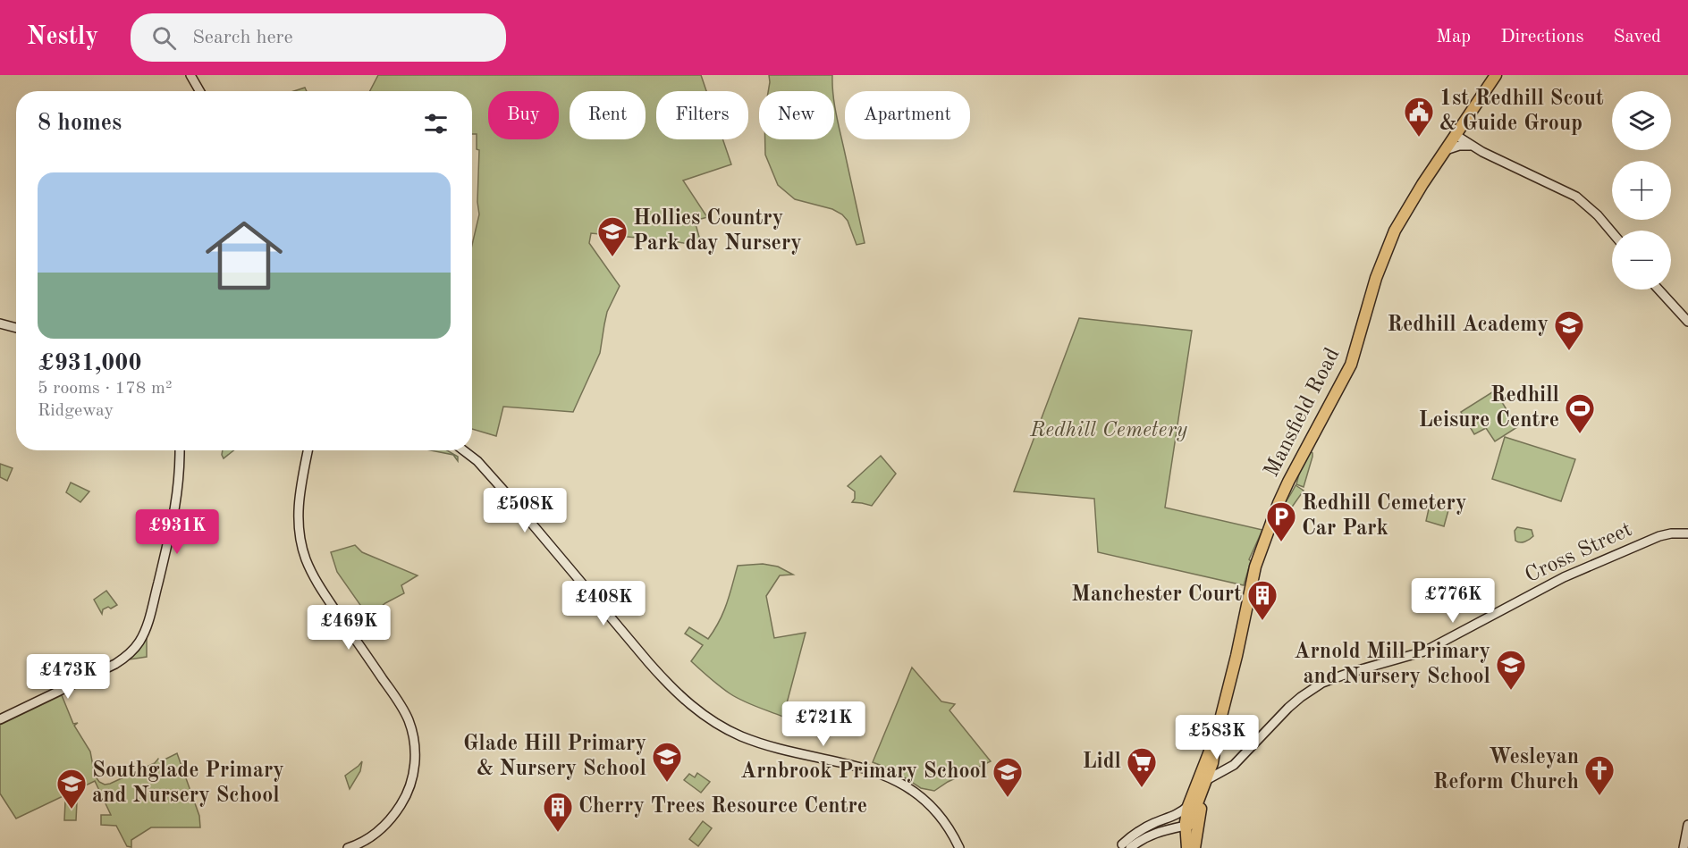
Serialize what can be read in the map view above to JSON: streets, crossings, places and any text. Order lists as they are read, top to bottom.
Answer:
{
  "streets": {
    "highway": ["Mansfield Road"],
    "street": ["Cross Street"]
  },
  "crossings": [
    ["Mansfield Road", "Cross Street"]
  ],
  "parks": ["Redhill Cemetery"],
  "places": {
    "public building": ["1st Redhill Scout & Guide Group"],
    "school or university": [
      "Hollies Country Park day Nursery",
      "Redhill Academy",
      "Arnold Mill Primary and Nursery School",
      "Glade Hill Primary & Nursery School",
      "Arnbrook Primary School",
      "Southglade Primary and Nursery School"
    ],
    "sports": ["Redhill Leisure Centre"],
    "parking": ["Redhill Cemetery Car Park"],
    "building": ["Manchester Court", "Cherry Trees Resource Centre"],
    "supermarket": ["Lidl"],
    "church": ["Wesleyan Reform Church"]
  },
  "page": {
    "header": "Nestly",
    "search": "Search here",
    "nav": ["Map", "Directions", "Saved"],
    "map_buttons": ["+", "−"],
    "chip": [
      "Buy",
      "Rent",
      "Filters",
      "New",
      "Apartment"
    ],
    "heading": "8 homes",
    "list": [
      {
        "name": "£931,000",
        "note": "5 rooms · 178 m² · Ridgeway"
      }
    ],
    "price": [
      "£508K",
      "£931K",
      "£776K",
      "£408K",
      "£469K",
      "£473K",
      "£721K",
      "£583K"
    ]
  }
}
